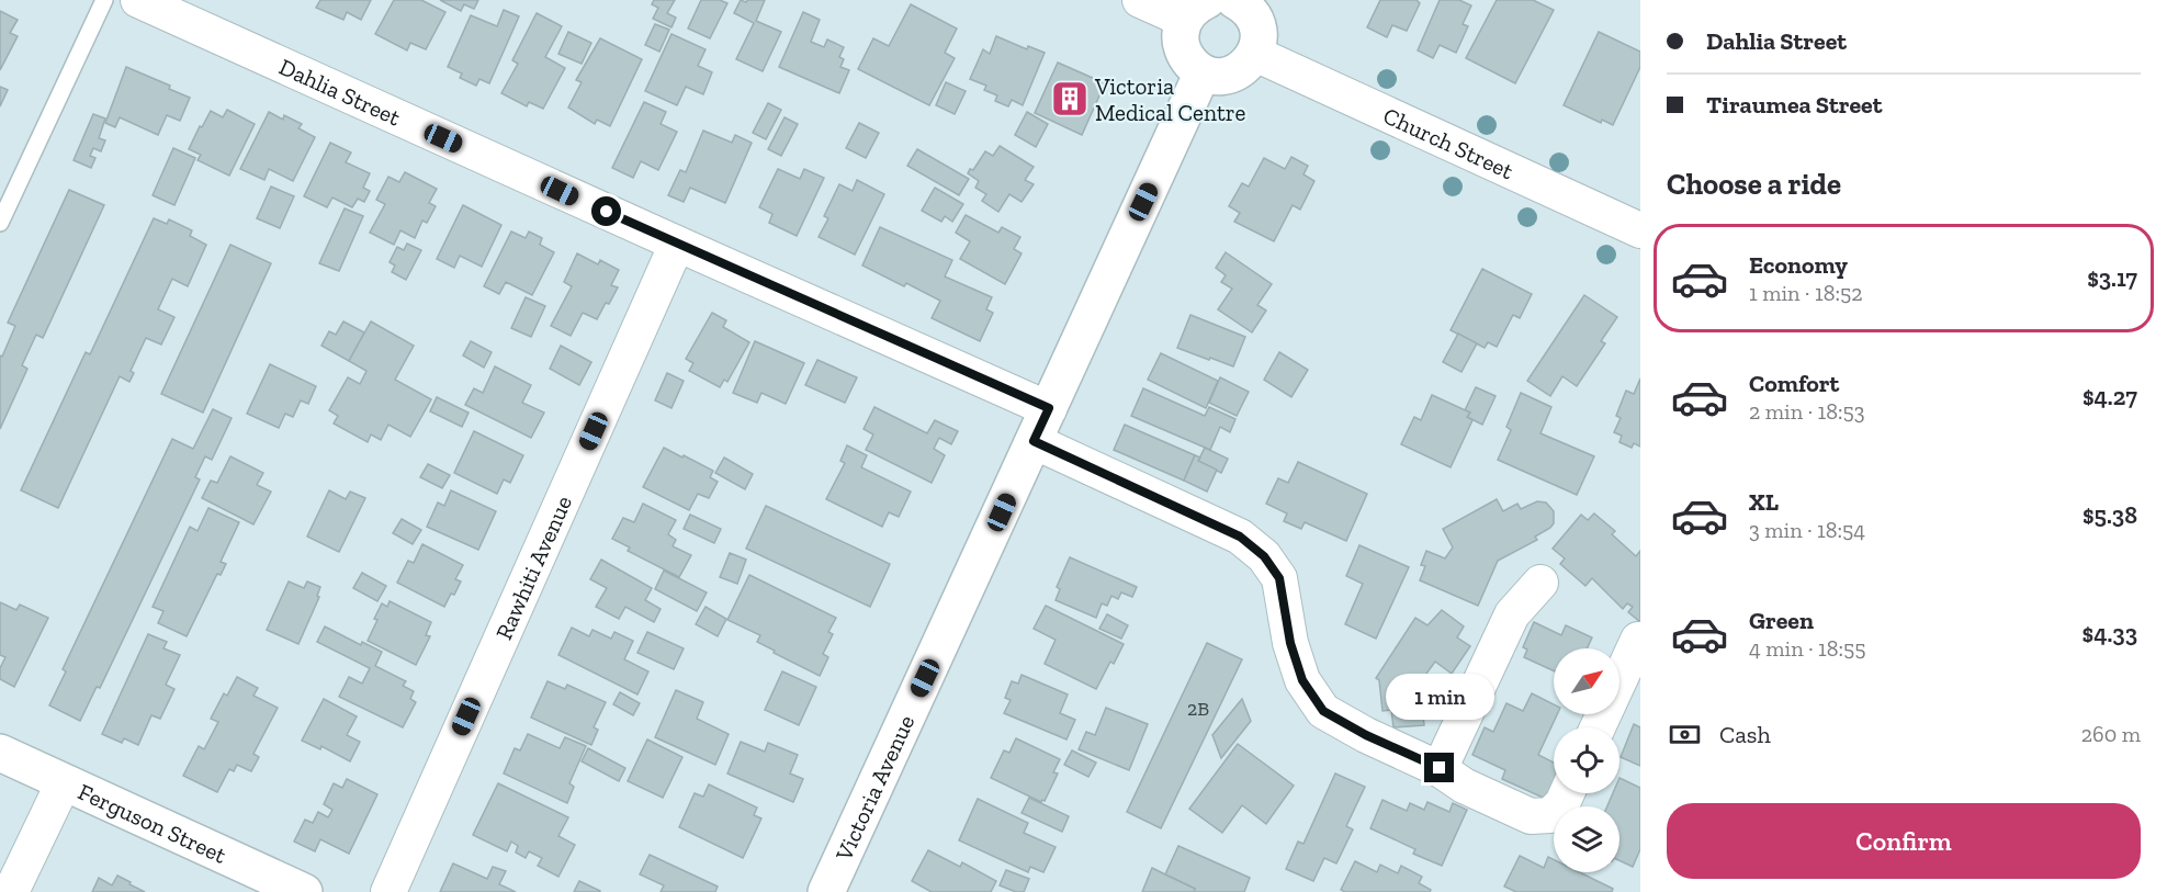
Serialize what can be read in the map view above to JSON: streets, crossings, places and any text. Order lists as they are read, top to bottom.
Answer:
{
  "streets": {
    "street": [
      "Dahlia Street",
      "Church Street",
      "Rawhiti Avenue",
      "Victoria Avenue",
      "Ferguson Street"
    ]
  },
  "crossings": [
    ["Dahlia Street", "Rawhiti Avenue"],
    ["Dahlia Street", "Victoria Avenue"]
  ],
  "places": {
    "building": ["Victoria Medical Centre"]
  },
  "house_numbers": ["2B"],
  "north": "top right",
  "page": {
    "banner": ["Dahlia Street", "Tiraumea Street"],
    "heading": "Choose a ride",
    "list": [
      {
        "name": "Economy",
        "note": "1 min · 18:52",
        "value": "$3.17"
      },
      {
        "name": "Comfort",
        "note": "2 min · 18:53",
        "value": "$4.27"
      },
      {
        "name": "XL",
        "note": "3 min · 18:54",
        "value": "$5.38"
      },
      {
        "name": "Green",
        "note": "4 min · 18:55",
        "value": "$4.33"
      }
    ],
    "bubble": "1 min",
    "pay": ["Cash", "260 m"],
    "buttons": "Confirm"
  }
}
